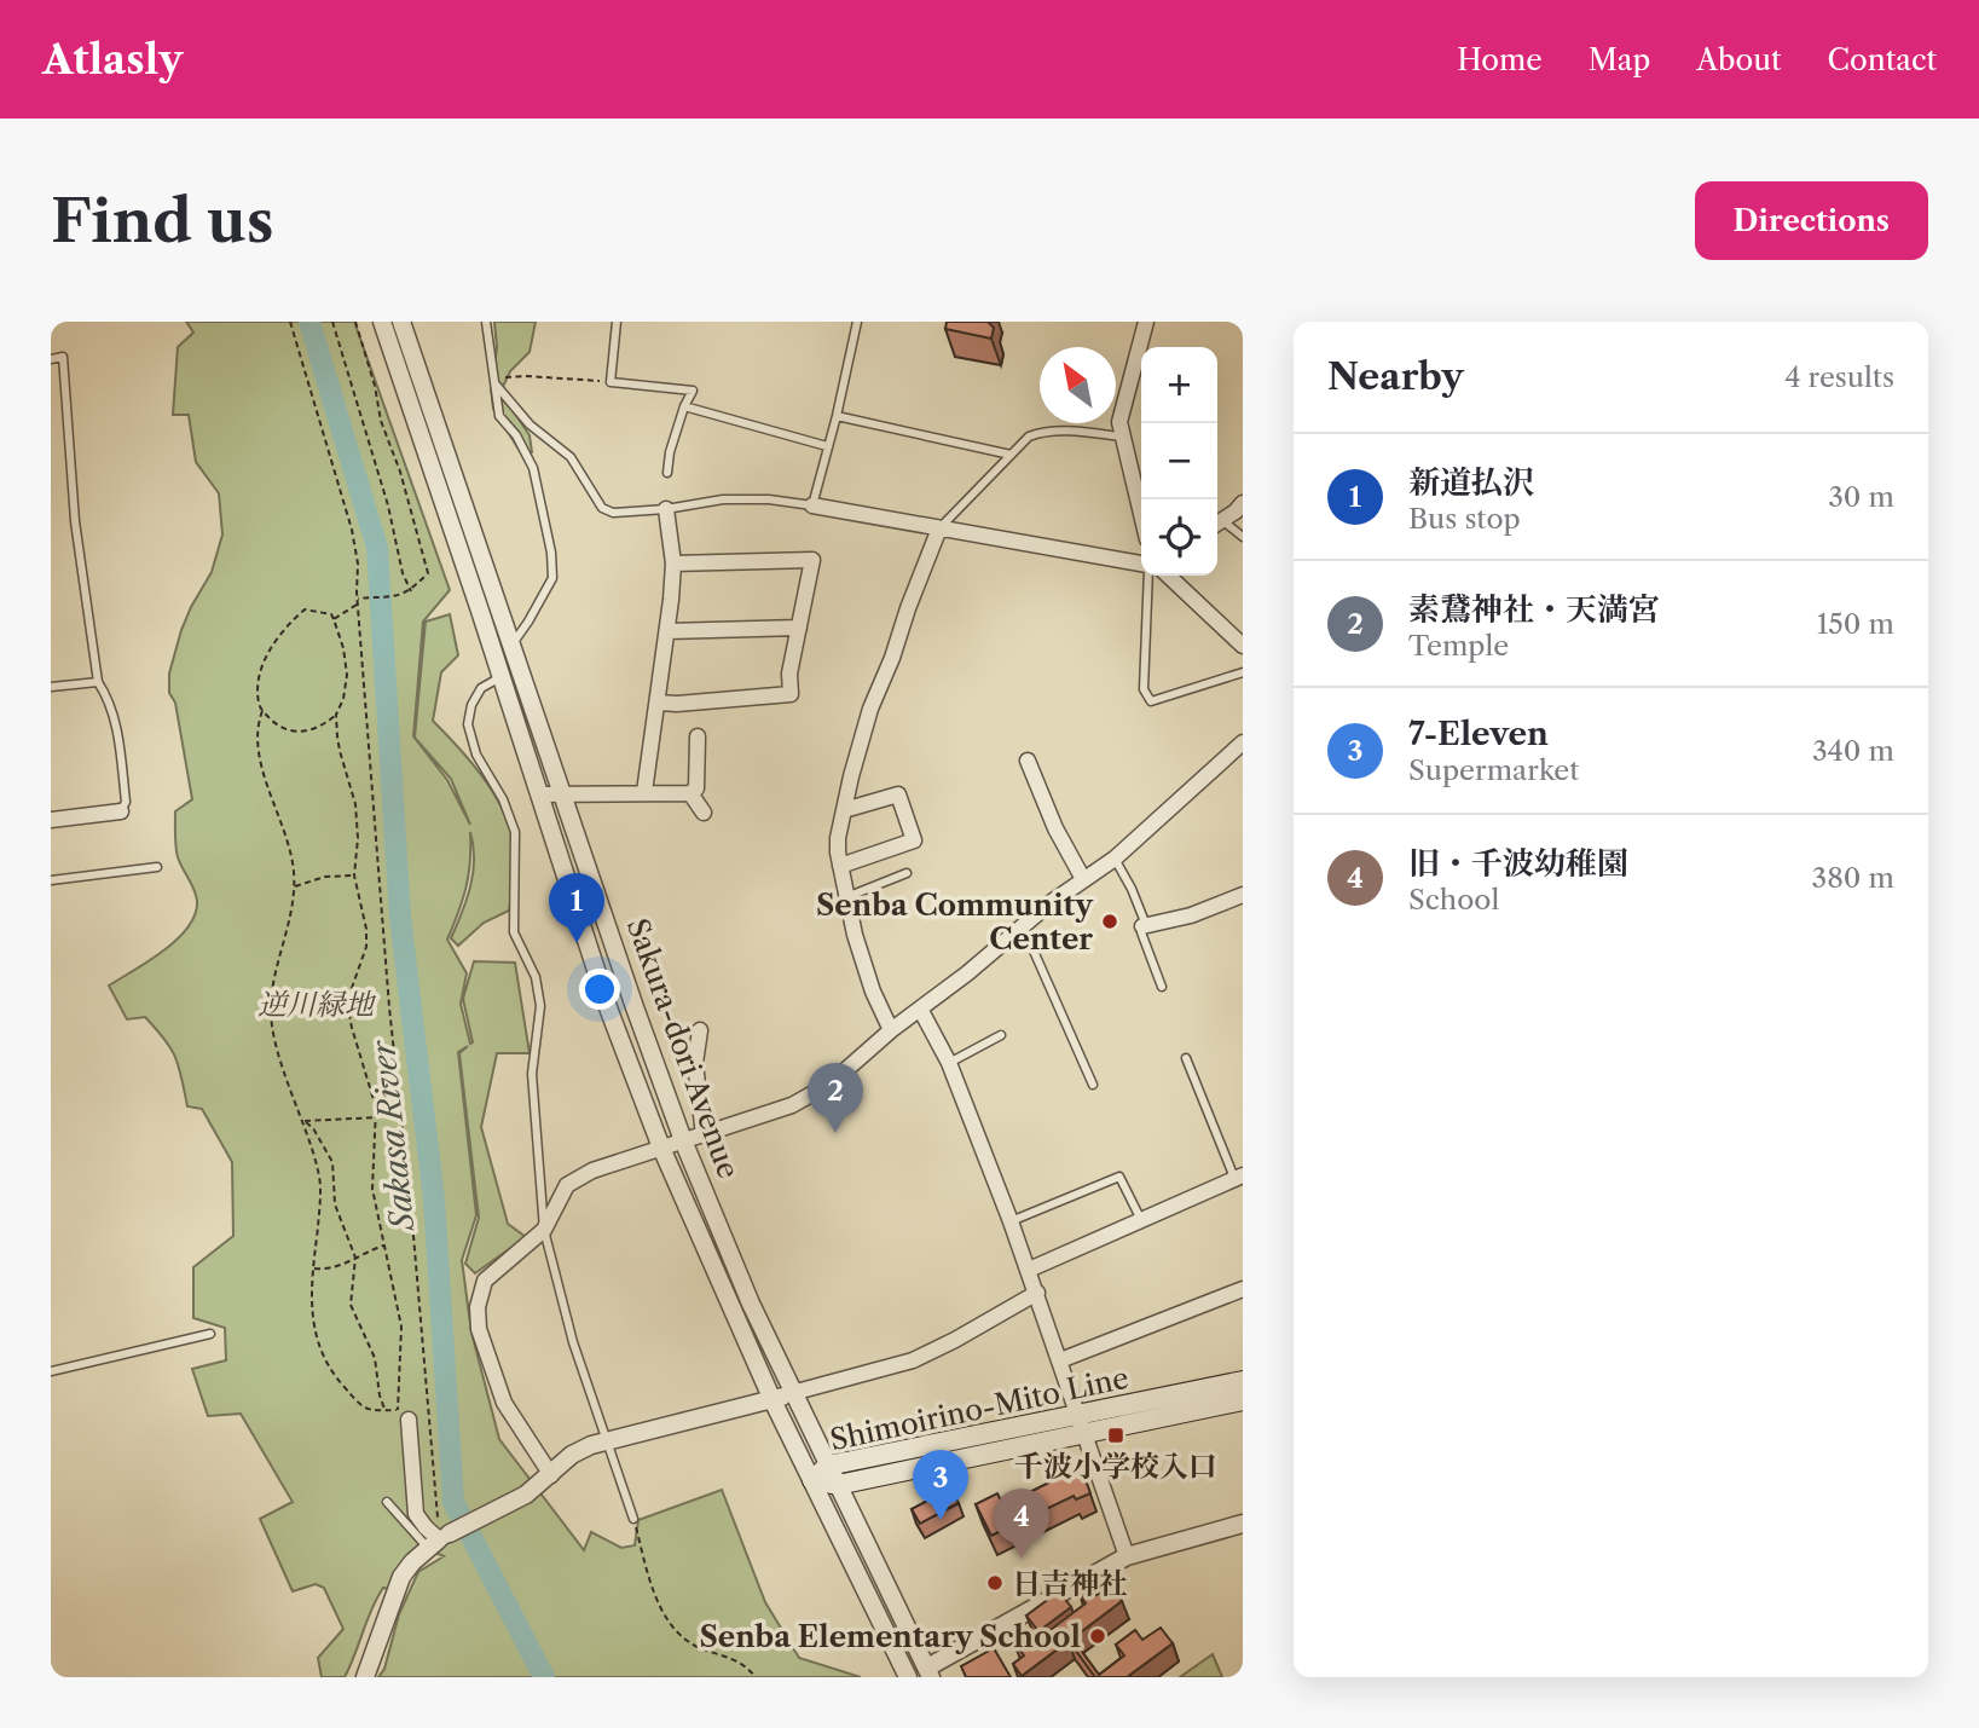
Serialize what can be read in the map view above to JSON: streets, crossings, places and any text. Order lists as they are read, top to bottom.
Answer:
{
  "streets": {
    "main road": ["Shimoirino-Mito Line"],
    "street": ["Sakura-dori Avenue"]
  },
  "crossings": [
    ["Sakura-dori Avenue", "Shimoirino-Mito Line"]
  ],
  "water": ["Sakasa River"],
  "parks": ["逆川緑地"],
  "places": {
    "other": ["Senba Community Center", "日吉神社", "Senba Elementary School"],
    "transit": ["千波小学校入口"]
  },
  "north": "top left",
  "page": {
    "header": "Atlasly",
    "nav": [
      "Home",
      "Map",
      "About",
      "Contact"
    ],
    "buttons": "Directions",
    "title": "Find us",
    "heading": ["Nearby", "4 results"],
    "map_buttons": ["+", "−"],
    "list": [
      {
        "mark": "1",
        "name": "新道払沢",
        "note": "Bus stop",
        "value": "30 m"
      },
      {
        "mark": "2",
        "name": "素鵞神社・天満宮",
        "note": "Temple",
        "value": "150 m"
      },
      {
        "mark": "3",
        "name": "7-Eleven",
        "note": "Supermarket",
        "value": "340 m"
      },
      {
        "mark": "4",
        "name": "旧・千波幼稚園",
        "note": "School",
        "value": "380 m"
      }
    ],
    "pins": [
      "1",
      "2",
      "3",
      "4"
    ]
  }
}
